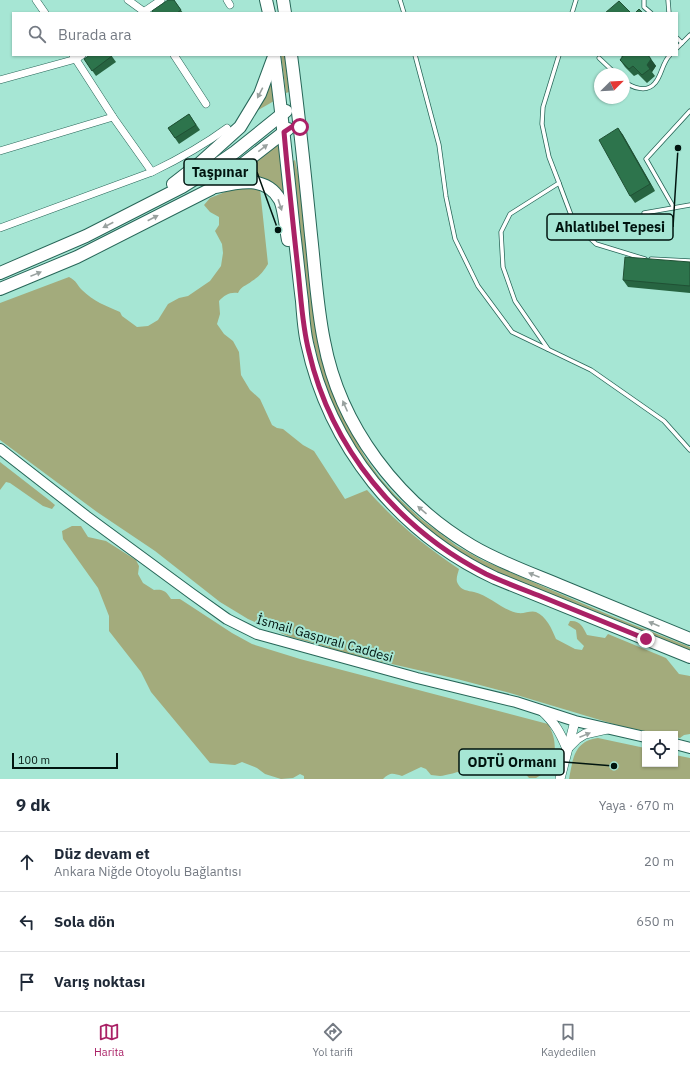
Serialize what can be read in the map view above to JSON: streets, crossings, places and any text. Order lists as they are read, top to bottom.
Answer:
{
  "streets": {
    "main road": ["İsmail Gaspıralı Caddesi"]
  },
  "places": ["Ahlatlıbel Tepesi", "Taşpınar", "ODTÜ Ormanı"],
  "scale_bar": "100 m",
  "north": "top right",
  "page": {
    "search": "Burada ara",
    "scale": "100 m",
    "heading": ["9 dk", "Yaya · 670 m"],
    "list": [
      ["Düz devam et", "Ankara Niğde Otoyolu Bağlantısı", "20 m"],
      ["Sola dön", "650 m"],
      "Varış noktası"
    ],
    "nav": ["Harita", "Yol tarifi", "Kaydedilen"]
  }
}
